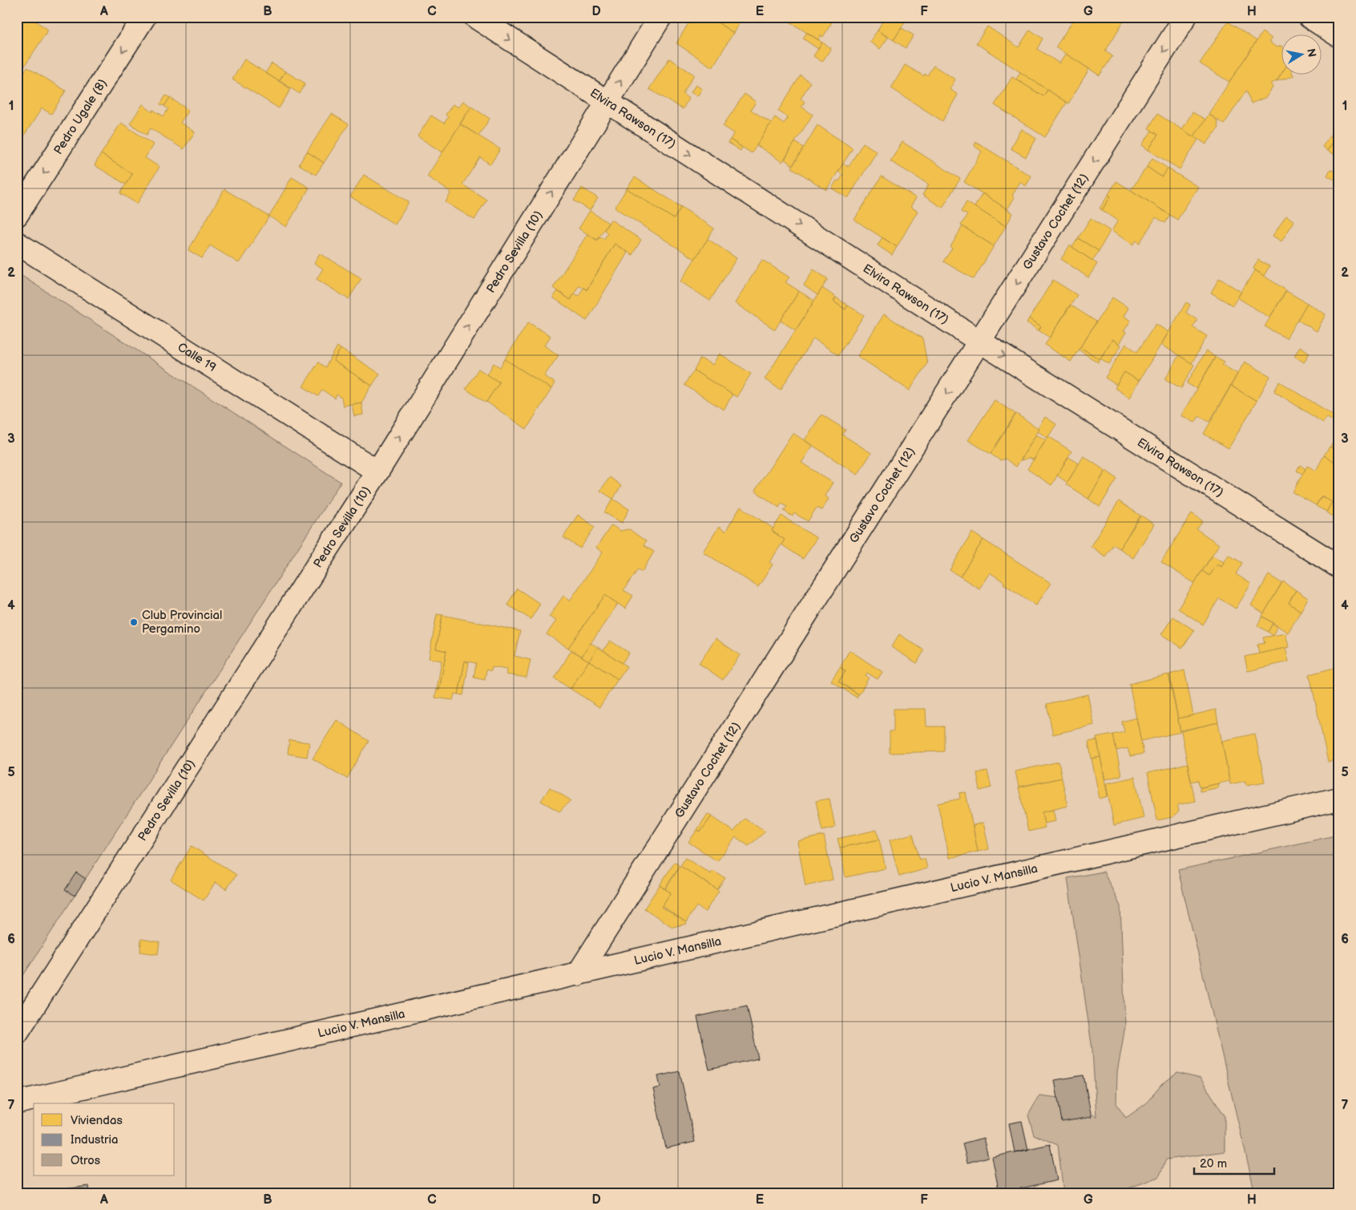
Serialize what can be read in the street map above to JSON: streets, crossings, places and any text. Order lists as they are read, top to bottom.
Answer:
{
  "streets": {
    "street": [
      "Pedro Ugale (8)",
      "Elvira Rawson (17)",
      "Gustavo Cochet (12)",
      "Pedro Sevilla (10)",
      "Calle 19",
      "Lucio V. Mansilla"
    ]
  },
  "crossings": [
    ["Elvira Rawson (17)", "Gustavo Cochet (12)"],
    ["Elvira Rawson (17)", "Pedro Sevilla (10)"],
    ["Gustavo Cochet (12)", "Lucio V. Mansilla"],
    ["Pedro Sevilla (10)", "Calle 19"]
  ],
  "one_way": [
    "Pedro Ugale (8)",
    "Elvira Rawson (17)",
    "Gustavo Cochet (12)",
    "Pedro Sevilla (10)"
  ],
  "places": ["Club Provincial Pergamino"],
  "legend": ["Viviendas", "Industria", "Otros"],
  "scale_bar": "20 m",
  "north": "right",
  "grid": {
    "columns": [
      "A",
      "B",
      "C",
      "D",
      "E",
      "F",
      "G",
      "H"
    ],
    "rows": [
      "1",
      "2",
      "3",
      "4",
      "5",
      "6",
      "7"
    ]
  }
}
